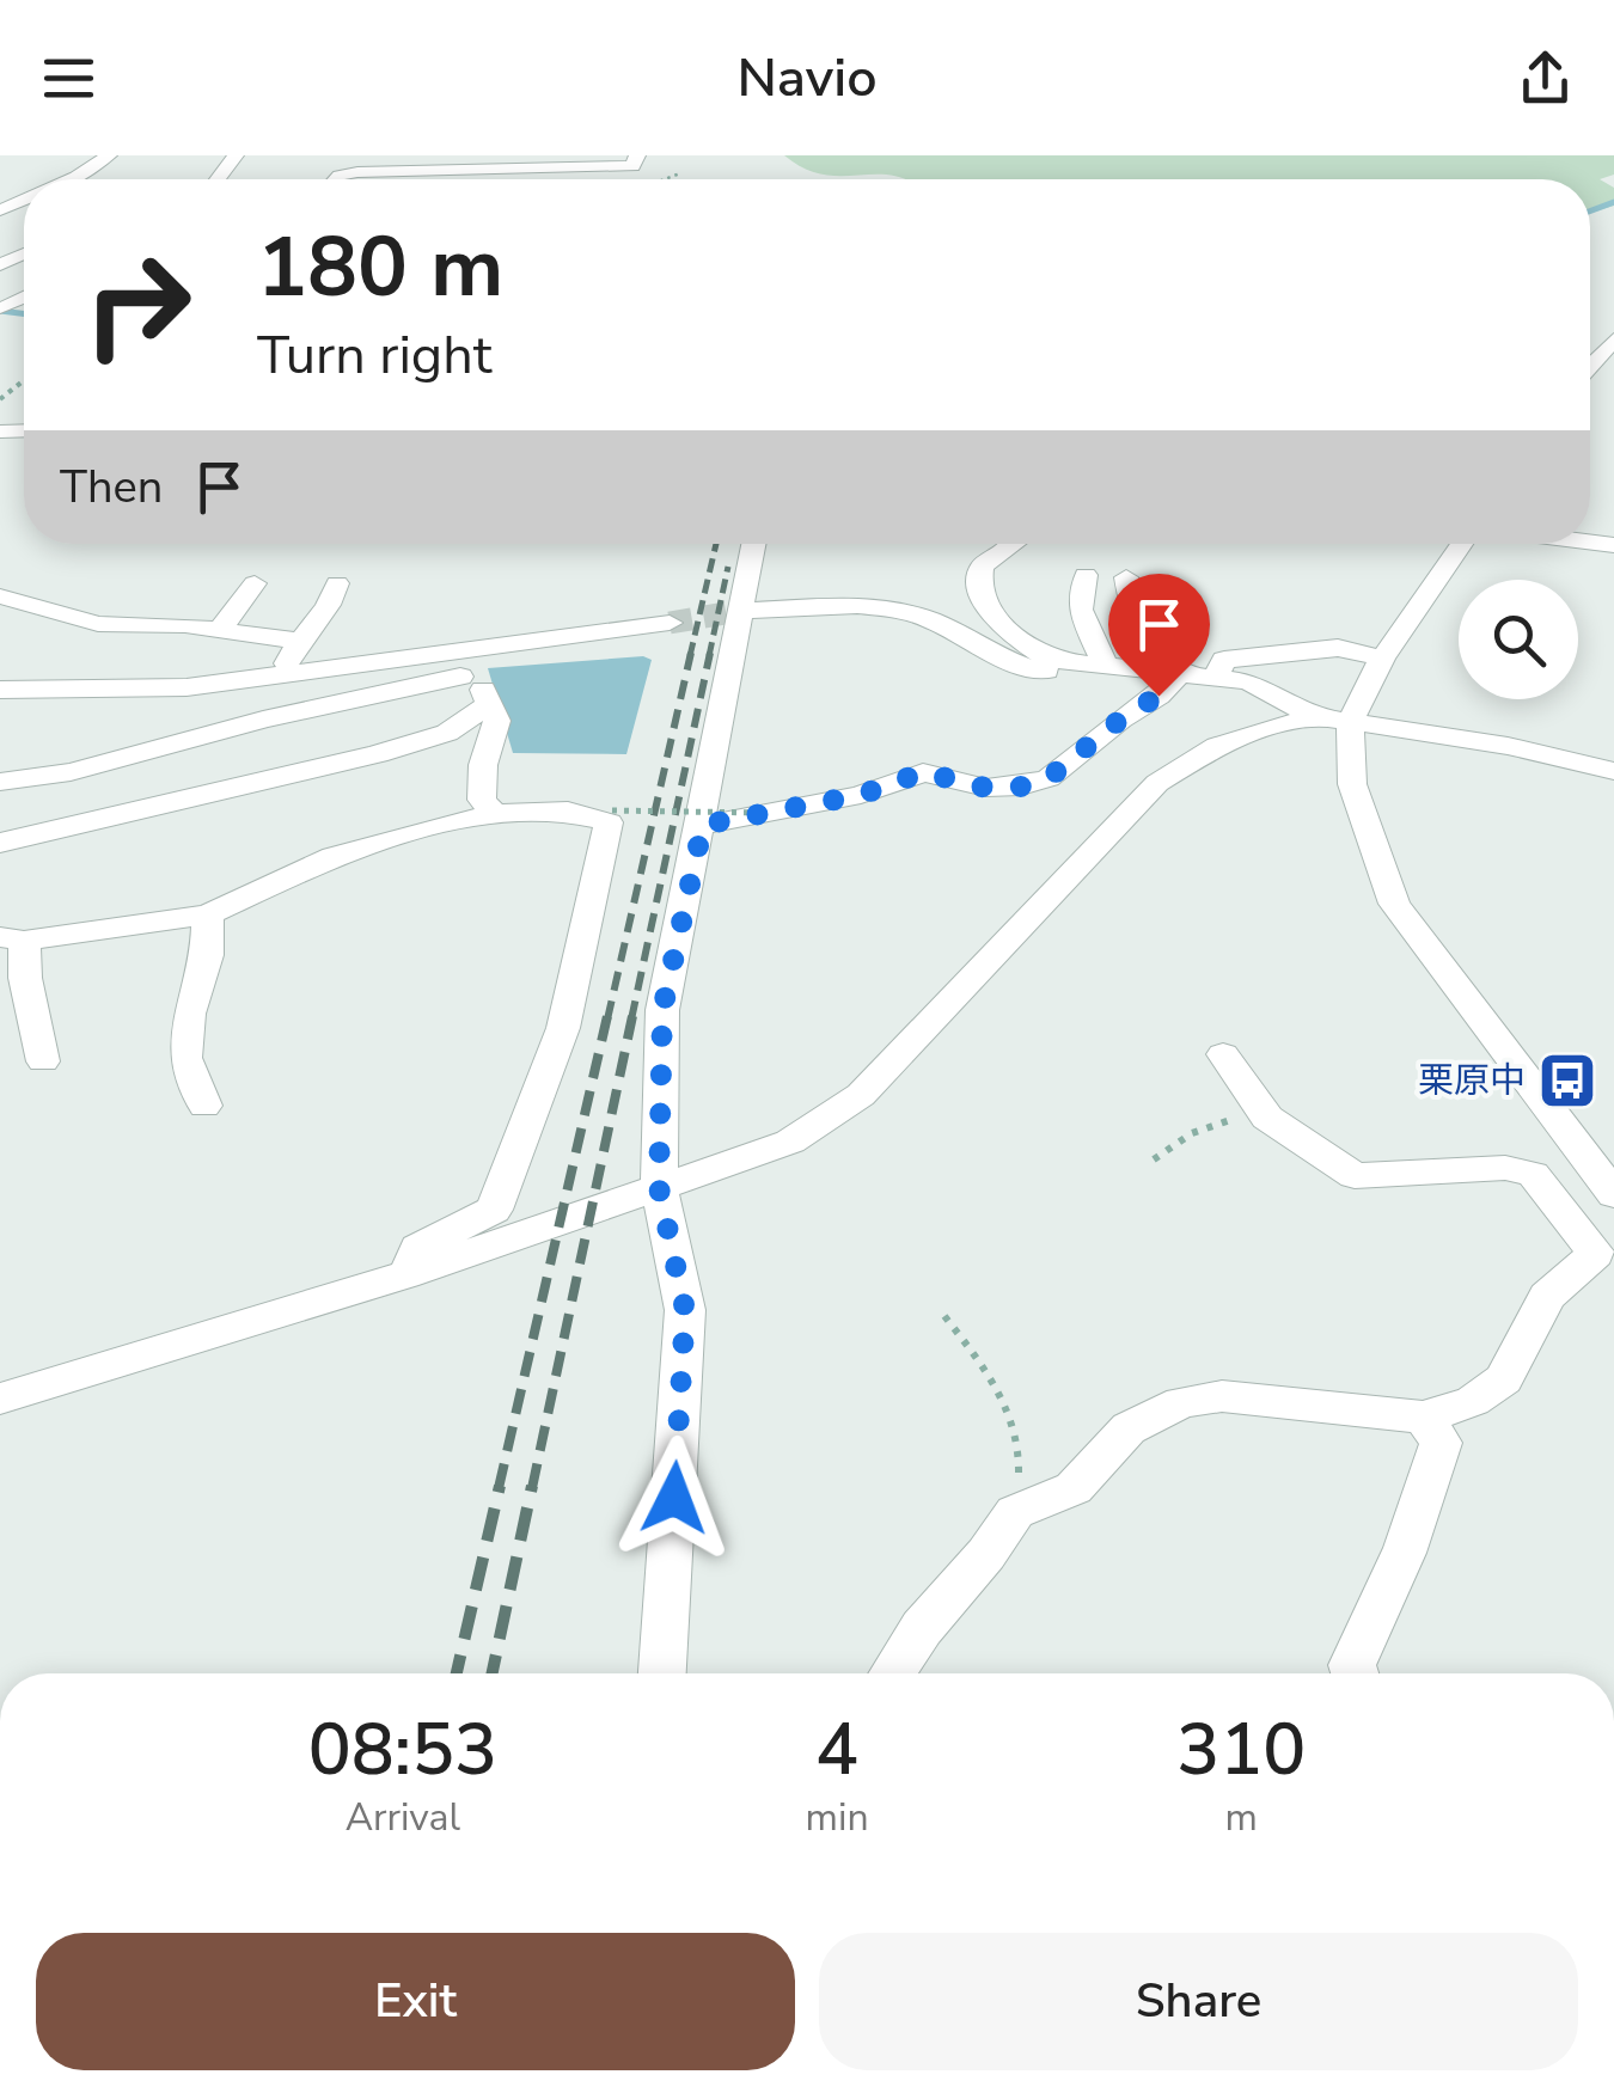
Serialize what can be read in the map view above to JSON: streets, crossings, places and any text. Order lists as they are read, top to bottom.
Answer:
{
  "places": {
    "bus stop": ["栗原中"]
  },
  "page": {
    "header": "Navio",
    "turn": ["180 m", "Turn right"],
    "then": "Then",
    "eta": [
      "08:53",
      "Arrival",
      "4",
      "min",
      "310",
      "m"
    ],
    "buttons": ["Exit", "Share"]
  }
}
